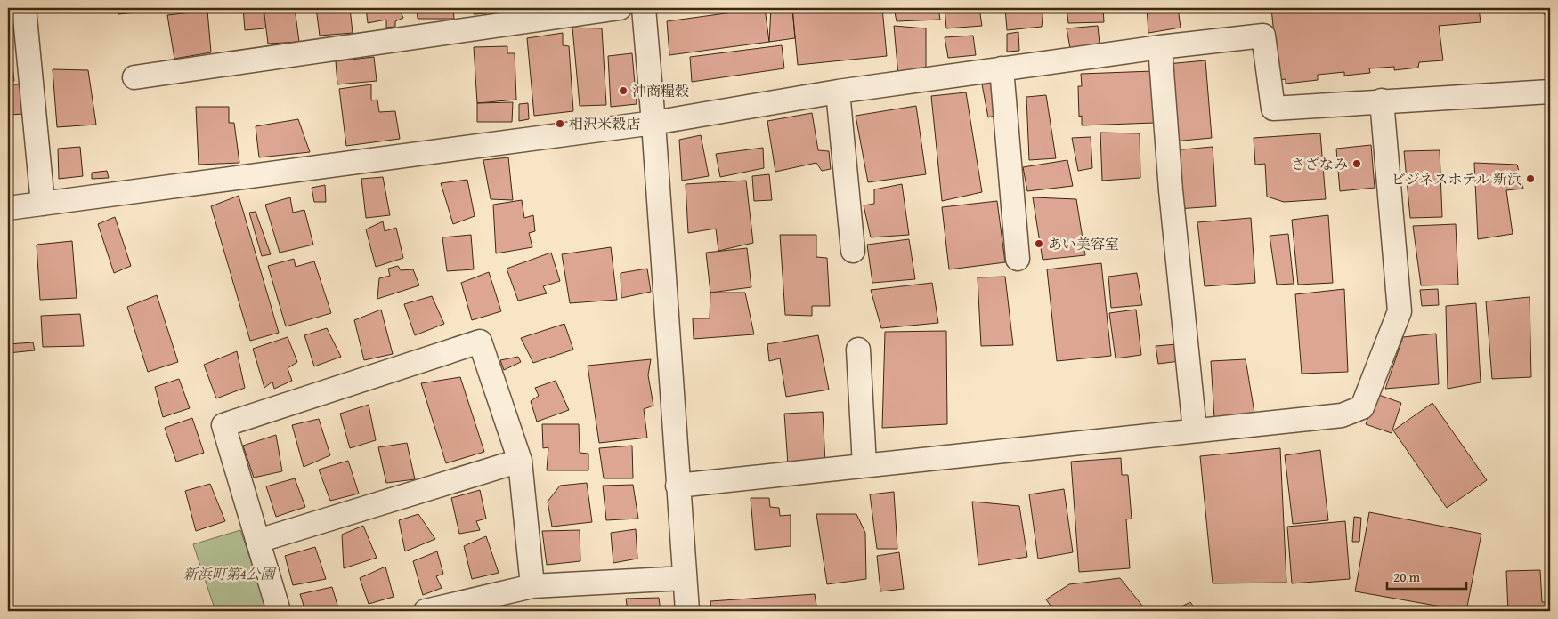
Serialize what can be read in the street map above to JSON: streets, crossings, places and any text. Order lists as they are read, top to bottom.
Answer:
{
  "parks": ["新浜町第4公園"],
  "places": [
    "沖商糧穀",
    "相沢米穀店",
    "さざなみ",
    "ビジネスホテル 新浜",
    "あい美容室"
  ],
  "scale_bar": "20 m"
}
